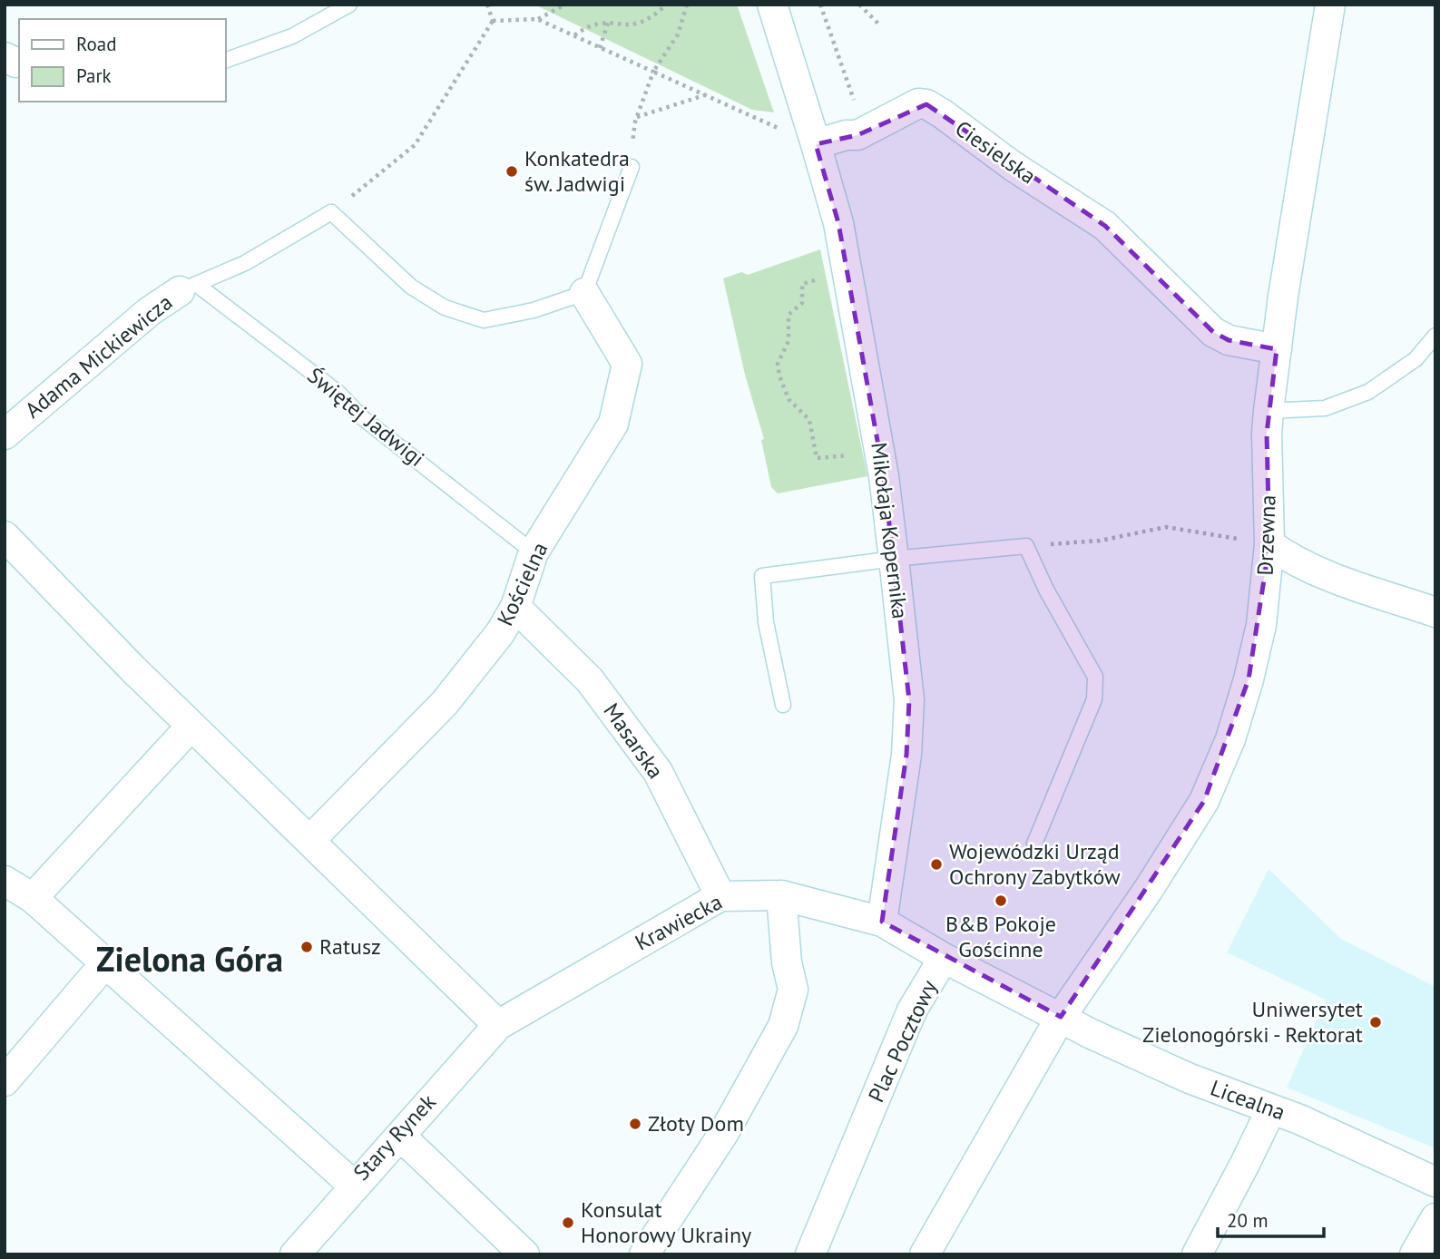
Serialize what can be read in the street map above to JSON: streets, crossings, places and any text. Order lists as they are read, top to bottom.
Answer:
{
  "streets": {
    "street": [
      "Ciesielska",
      "Adama Mickiewicza",
      "Mikołaja Kopernika",
      "Drzewna",
      "Kościelna",
      "Masarska",
      "Krawiecka",
      "Plac Pocztowy",
      "Licealna",
      "Stary Rynek"
    ],
    "lane": ["Świętej Jadwigi"]
  },
  "crossings": [
    ["Ciesielska", "Mikołaja Kopernika"],
    ["Ciesielska", "Drzewna"],
    ["Adama Mickiewicza", "Świętej Jadwigi"],
    ["Świętej Jadwigi", "Kościelna"],
    ["Mikołaja Kopernika", "Krawiecka"],
    ["Drzewna", "Plac Pocztowy"],
    ["Drzewna", "Licealna"],
    ["Kościelna", "Masarska"],
    ["Masarska", "Krawiecka"],
    ["Krawiecka", "Plac Pocztowy"],
    ["Krawiecka", "Stary Rynek"],
    ["Plac Pocztowy", "Licealna"]
  ],
  "districts": ["Zielona Góra"],
  "places": [
    "Konkatedra św. Jadwigi",
    "Wojewódzki Urząd Ochrony Zabytków",
    "B&B Pokoje Gościnne",
    "Ratusz",
    "Uniwersytet Zielonogórski - Rektorat",
    "Złoty Dom",
    "Konsulat Honorowy Ukrainy"
  ],
  "legend": ["Road", "Park"],
  "scale_bar": "20 m"
}
